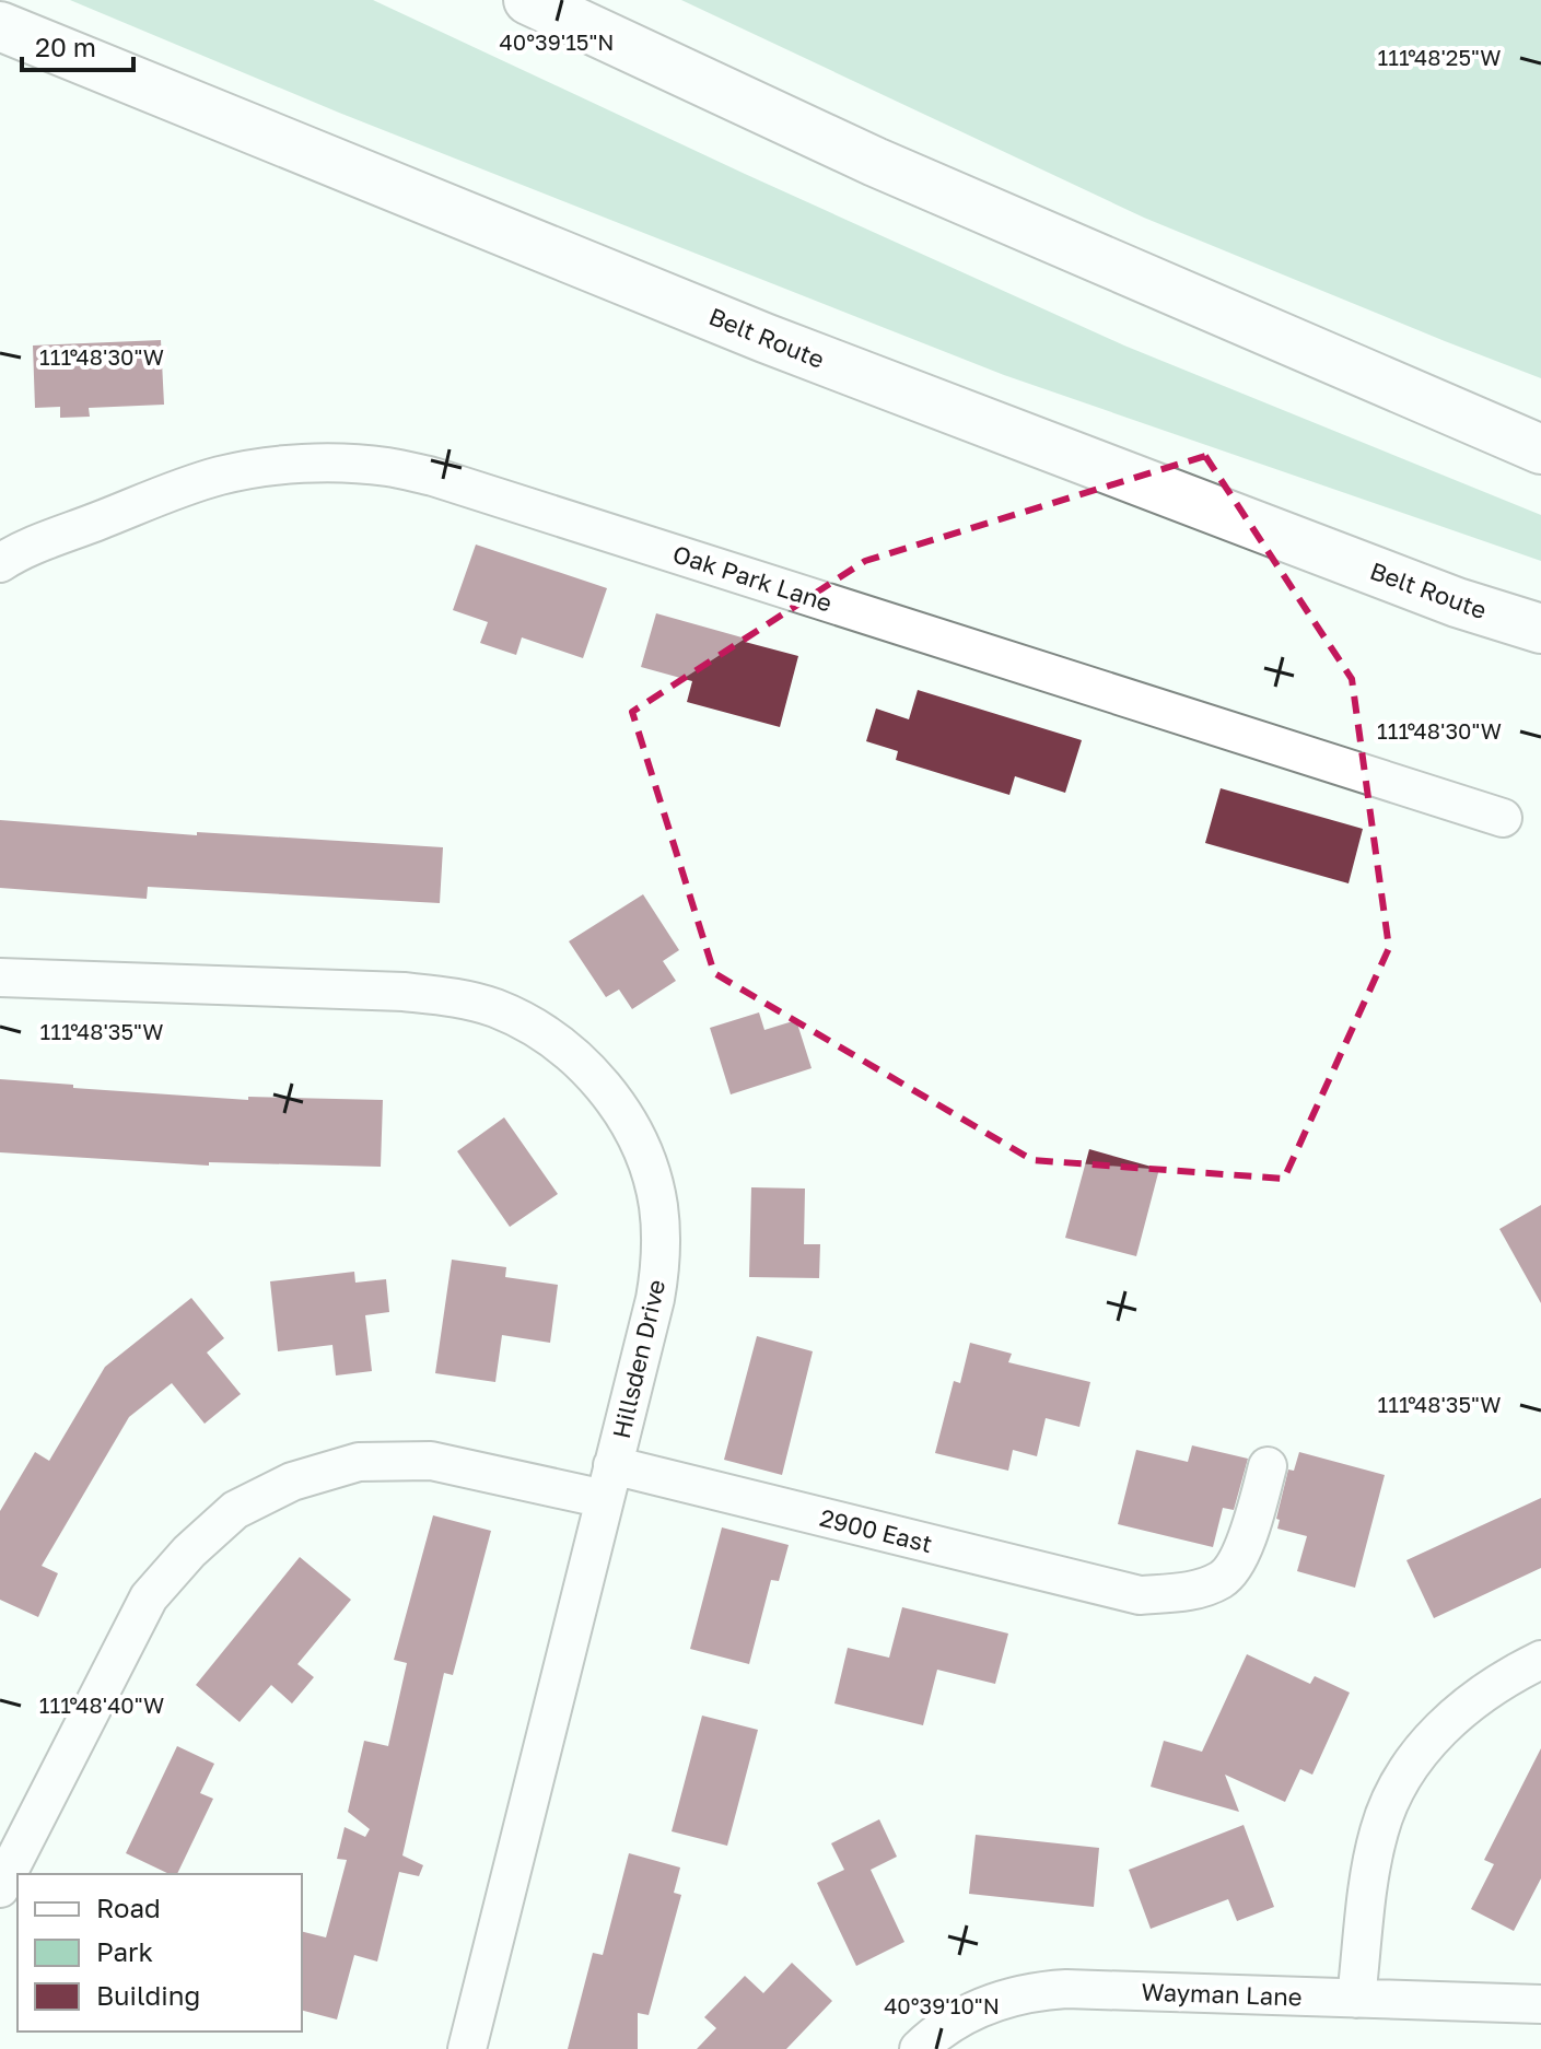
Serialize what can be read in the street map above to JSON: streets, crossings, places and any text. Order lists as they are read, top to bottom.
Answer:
{
  "streets": {
    "highway": ["Belt Route"],
    "street": [
      "Oak Park Lane",
      "Hillsden Drive",
      "2900 East",
      "Wayman Lane"
    ]
  },
  "crossings": [
    ["Hillsden Drive", "2900 East"]
  ],
  "legend": ["Road", "Park", "Building"],
  "scale_bar": "20 m",
  "coordinates": [
    "40°39'15\"N",
    "111°48'25\"W",
    "111°48'30\"W",
    "111°48'35\"W",
    "111°48'40\"W",
    "40°39'10\"N"
  ]
}
